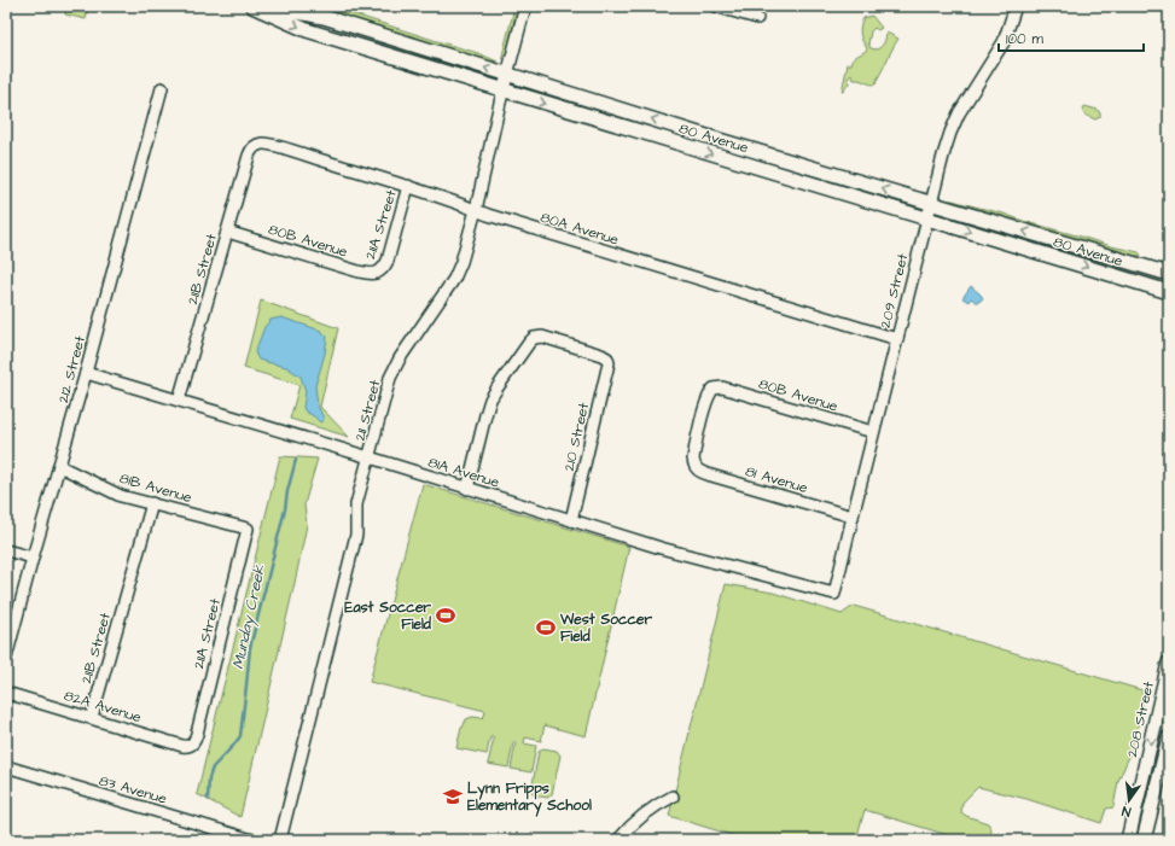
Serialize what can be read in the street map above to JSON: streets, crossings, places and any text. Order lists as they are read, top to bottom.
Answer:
{
  "streets": {
    "main road": ["80 Avenue", "208 Street"],
    "street": [
      "211A Street",
      "80A Avenue",
      "80B Avenue",
      "211B Street",
      "209 Street",
      "212 Street",
      "211 Street",
      "210 Street",
      "81A Avenue",
      "81 Avenue",
      "81B Avenue",
      "82A Avenue",
      "83 Avenue"
    ]
  },
  "crossings": [
    ["80 Avenue", "209 Street"],
    ["80 Avenue", "211 Street"],
    ["211A Street", "80A Avenue"],
    ["211A Street", "80B Avenue"],
    ["211A Street", "81B Avenue"],
    ["211A Street", "82A Avenue"],
    ["80A Avenue", "211B Street"],
    ["80A Avenue", "209 Street"],
    ["80A Avenue", "211 Street"],
    ["80B Avenue", "211B Street"],
    ["80B Avenue", "209 Street"],
    ["80B Avenue", "81 Avenue"],
    ["211B Street", "81A Avenue"],
    ["211B Street", "81B Avenue"],
    ["211B Street", "82A Avenue"],
    ["209 Street", "81A Avenue"],
    ["209 Street", "81 Avenue"],
    ["212 Street", "81A Avenue"],
    ["212 Street", "81B Avenue"],
    ["211 Street", "81A Avenue"],
    ["210 Street", "81A Avenue"]
  ],
  "water": ["Munday Creek"],
  "places": {
    "sports": ["East Soccer Field", "West Soccer Field"],
    "school or university": ["Lynn Fripps Elementary School"]
  },
  "scale_bar": "100 m",
  "north": "bottom"
}
